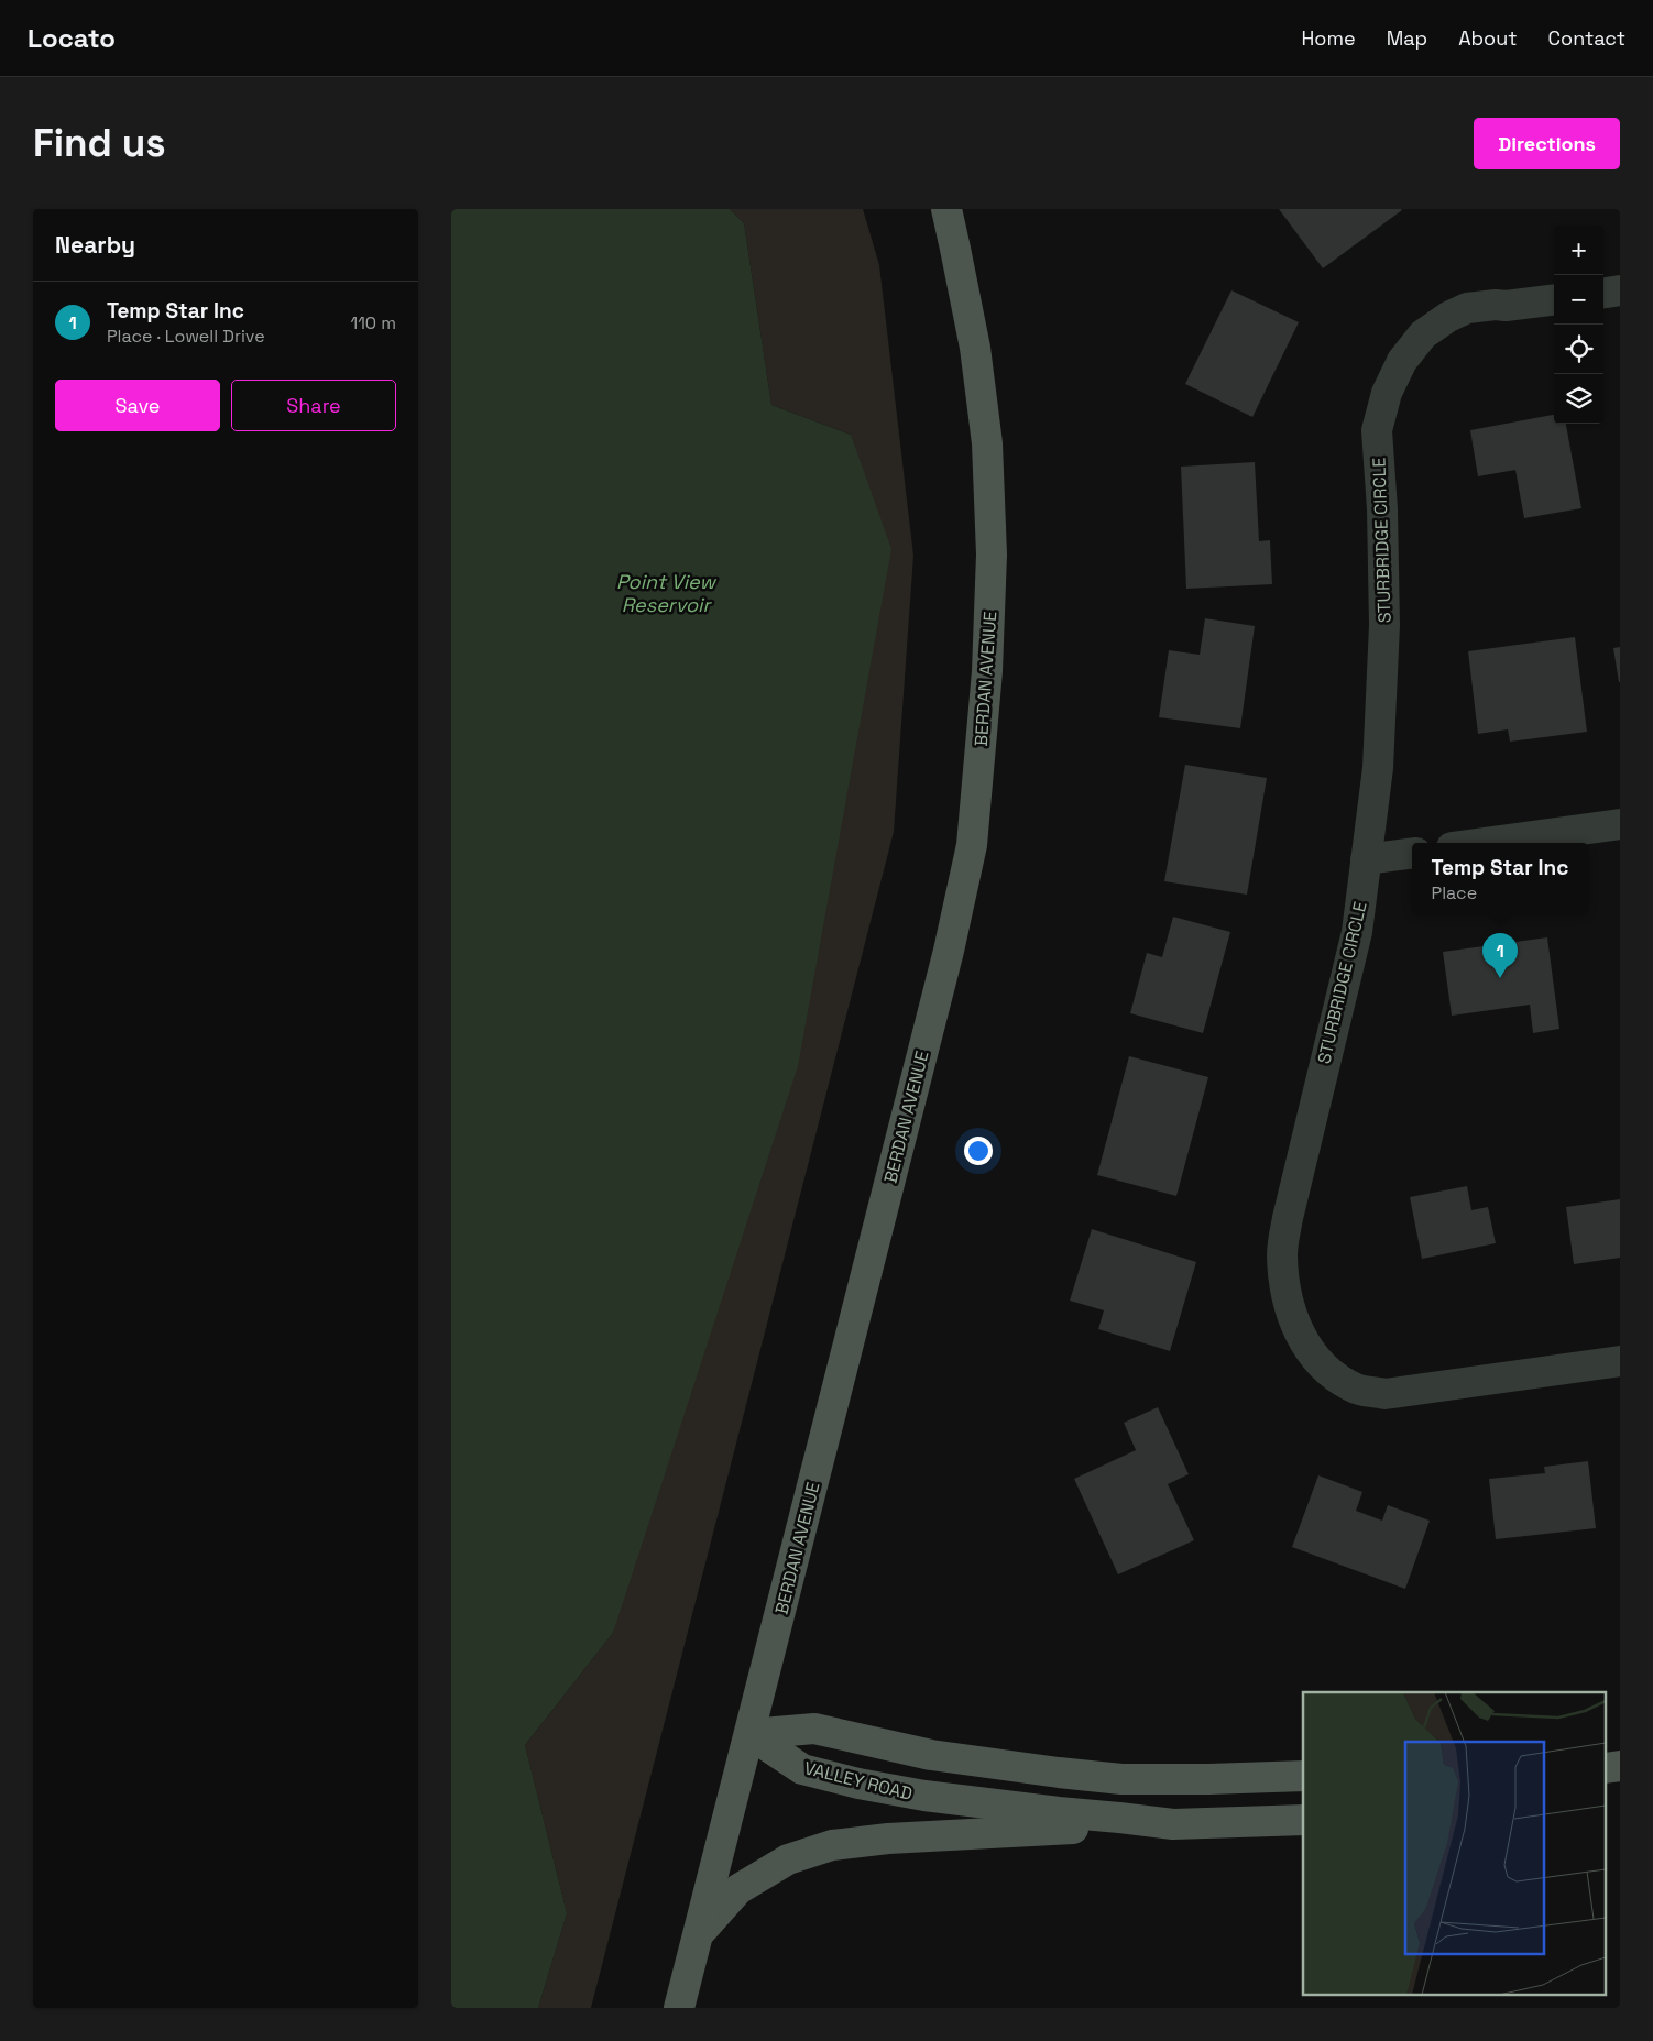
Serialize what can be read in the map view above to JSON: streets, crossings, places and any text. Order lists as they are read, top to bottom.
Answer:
{
  "streets": {
    "main road": ["BERDAN AVENUE", "VALLEY ROAD"],
    "street": ["STURBRIDGE CIRCLE"]
  },
  "crossings": [
    ["BERDAN AVENUE", "VALLEY ROAD"]
  ],
  "water": ["Point View Reservoir"],
  "page": {
    "header": "Locato",
    "nav": [
      "Home",
      "Map",
      "About",
      "Contact"
    ],
    "buttons": [
      "Directions",
      ["Save", "Share"]
    ],
    "title": "Find us",
    "heading": "Nearby",
    "map_buttons": ["+", "−"],
    "list": [
      {
        "mark": "1",
        "name": "Temp Star Inc",
        "note": "Place · Lowell Drive",
        "value": "110 m"
      }
    ],
    "popup": ["Temp Star Inc", "Place"],
    "pins": "1"
  }
}
